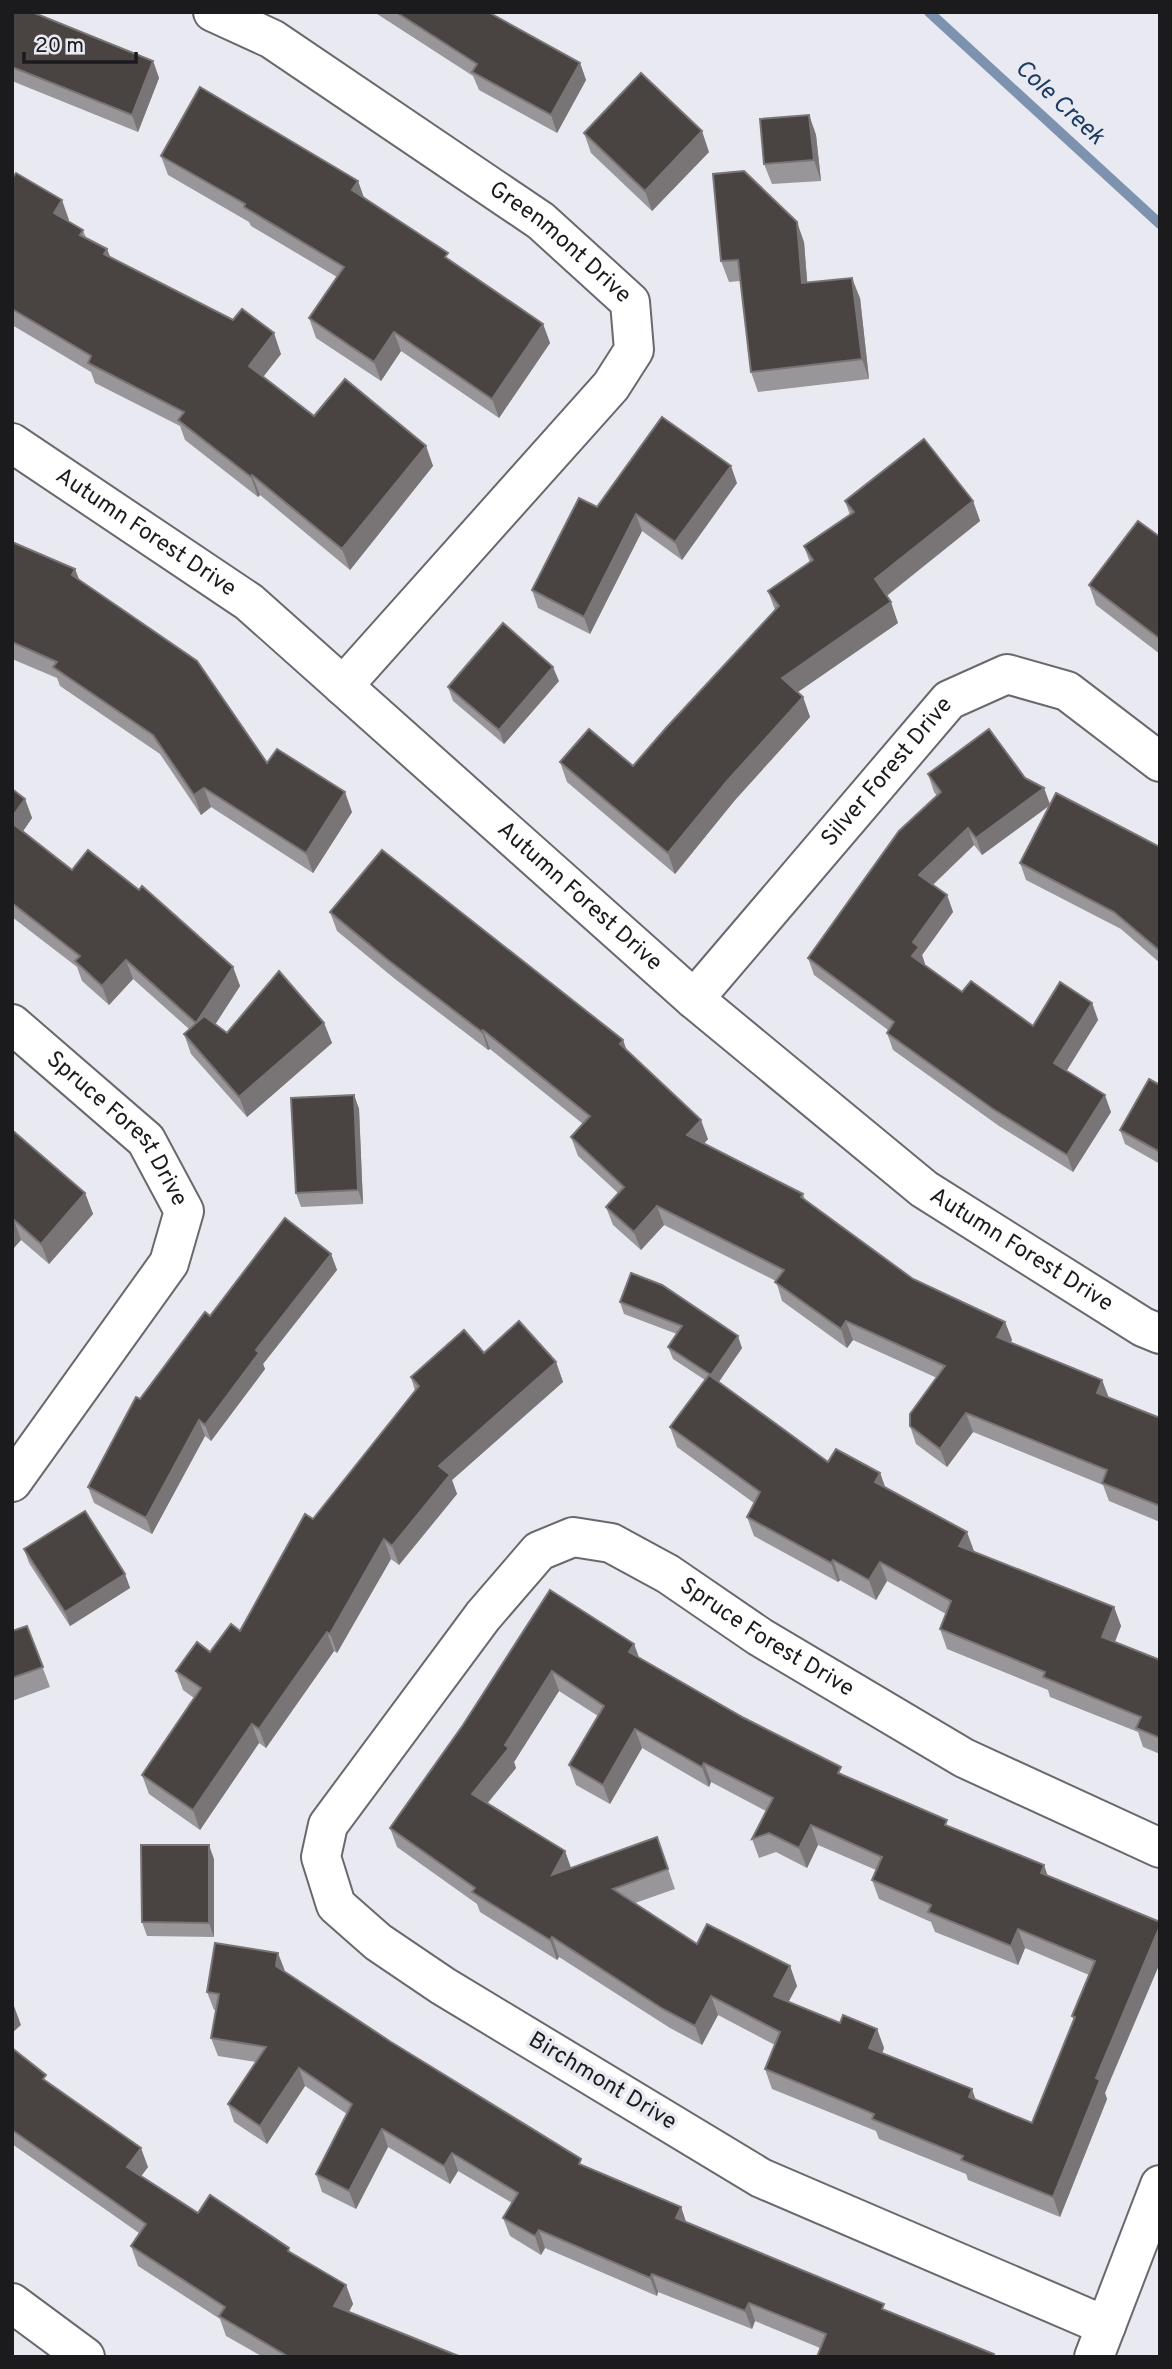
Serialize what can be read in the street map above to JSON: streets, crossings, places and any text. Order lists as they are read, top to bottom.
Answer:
{
  "streets": {
    "street": [
      "Greenmont Drive",
      "Autumn Forest Drive",
      "Silver Forest Drive",
      "Spruce Forest Drive",
      "Birchmont Drive"
    ]
  },
  "crossings": [
    ["Greenmont Drive", "Autumn Forest Drive"],
    ["Autumn Forest Drive", "Silver Forest Drive"],
    ["Spruce Forest Drive", "Birchmont Drive"]
  ],
  "water": ["Cole Creek"],
  "scale_bar": "20 m"
}
